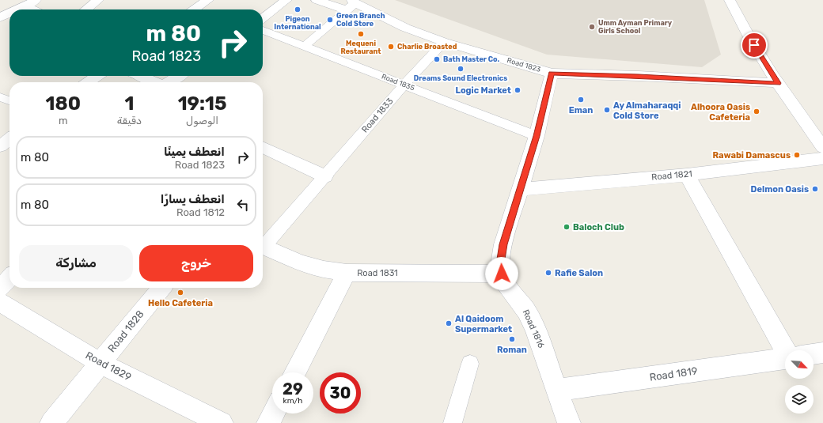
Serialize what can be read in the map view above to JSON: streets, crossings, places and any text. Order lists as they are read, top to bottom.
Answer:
{
  "streets": {
    "street": [
      "Road 1823",
      "Road 1821",
      "Road 1831",
      "Road 1816",
      "Road 1828",
      "Road 1829",
      "Road 1819"
    ],
    "lane": ["Road 1835", "Road 1833"]
  },
  "crossings": [
    ["Road 1823", "Road 1833"],
    ["Road 1823", "Road 1816"],
    ["Road 1835", "Road 1833"],
    ["Road 1835", "Road 1816"],
    ["Road 1821", "Road 1816"],
    ["Road 1831", "Road 1816"],
    ["Road 1816", "Road 1819"],
    ["Road 1828", "Road 1829"]
  ],
  "places": [
    "Pigeon International",
    "Green Branch Cold Store",
    "Umm Ayman Primary Girls School",
    "Mequeni Restaurant",
    "Charlie Broasted",
    "Bath Master Co.",
    "Dreams Sound Electronics",
    "Logic Market",
    "Eman",
    "Ay Almaharaqqi Cold Store",
    "Alhoora Oasis Cafeteria",
    "Rawabi Damascus",
    "Delmon Oasis",
    "Baloch Club",
    "Rafie Salon",
    "Hello Cafeteria",
    "Al Qaidoom Supermarket",
    "Roman"
  ],
  "north": "bottom right",
  "page": {
    "turn": ["80 m", "Road 1823"],
    "eta": [
      "19:15",
      "الوصول",
      "1",
      "دقيقة",
      "180",
      "m"
    ],
    "list": [
      {
        "name": "انعطف يمينًا",
        "note": "Road 1823",
        "value": "80 m"
      },
      {
        "name": "انعطف يسارًا",
        "note": "Road 1812",
        "value": "80 m"
      }
    ],
    "buttons": ["خروج", "مشاركة"],
    "speed": "29 km/h",
    "limit": "30"
  }
}
